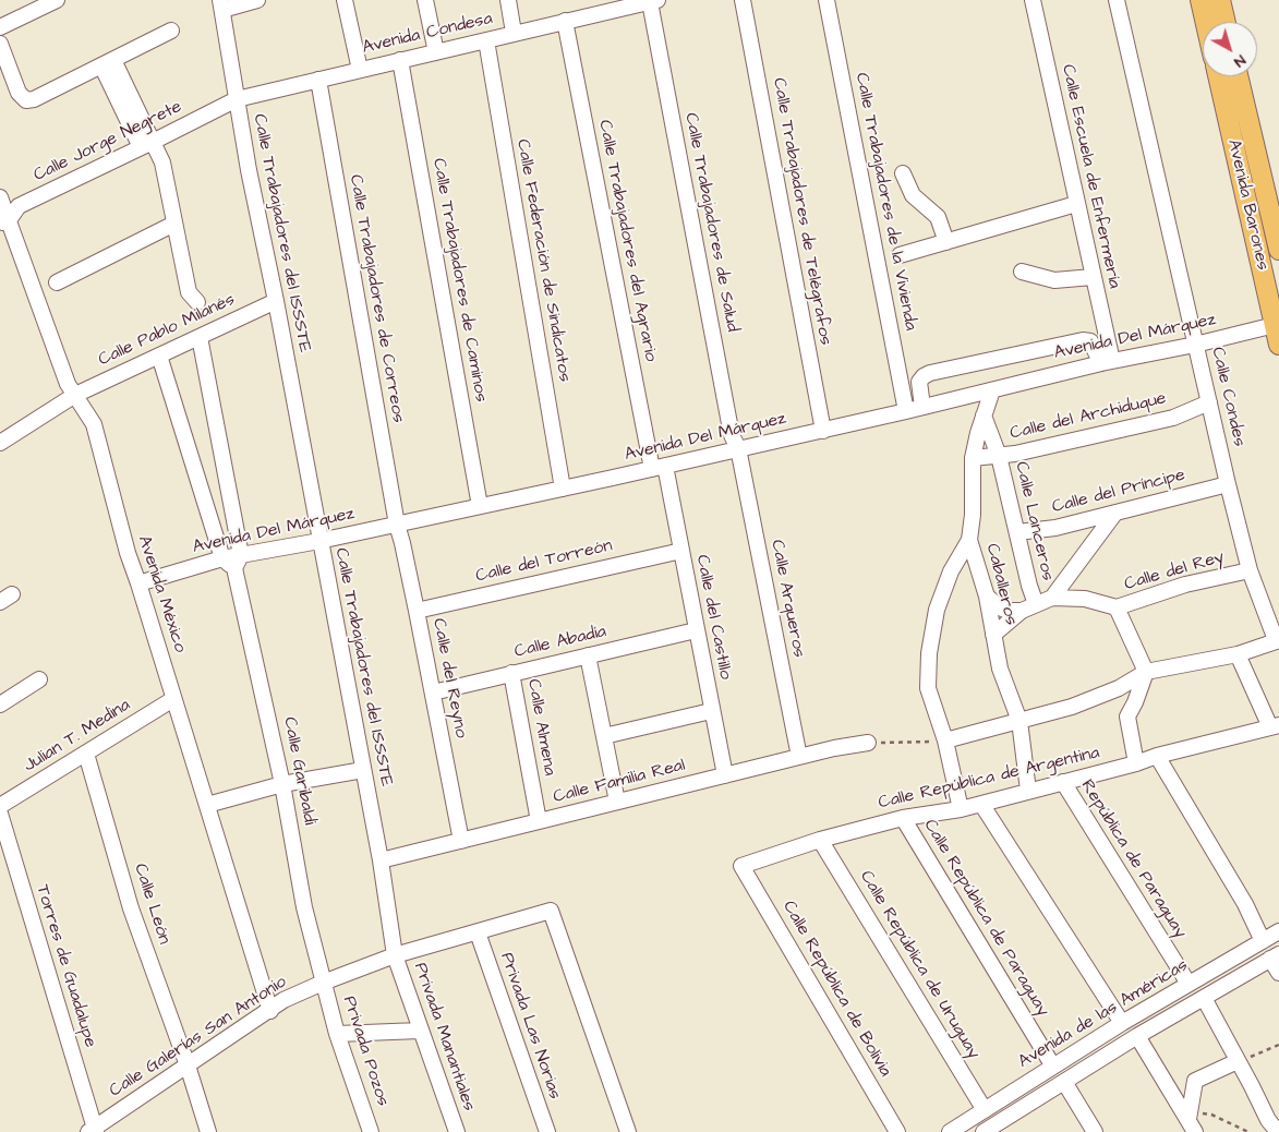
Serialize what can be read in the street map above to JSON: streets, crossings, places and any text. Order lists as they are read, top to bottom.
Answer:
{
  "streets": {
    "main road": ["Avenida Barones"],
    "street": [
      "Avenida Condesa",
      "Calle Jorge Negrete",
      "Calle Escuela de Enfermería",
      "Calle Trabajadores de la Vivienda",
      "Calle Trabajadores de Telégrafos",
      "Calle Trabajadores de Salud",
      "Calle Trabajadores del ISSSTE",
      "Calle Trabajadores del Agrario",
      "Calle Federación de Sindicatos",
      "Calle Trabajadores de Caminos",
      "Calle Trabajadores de Correos",
      "Calle Pablo Milanés",
      "Avenida Del Márquez",
      "Calle Condes",
      "Calle del Archiduque",
      "Calle del Príncipe",
      "Calle Lanceros",
      "Calle del Torreón",
      "Calle del Rey",
      "Caballeros",
      "Avenida México",
      "Calle Arqueros",
      "Calle del Castillo",
      "Calle Abadía",
      "Calle del Reyno",
      "Calle Almena",
      "Julian T. Medina",
      "Calle Garibaldi",
      "Calle República de Argentina",
      "Calle Familia Real",
      "República de Paraguay",
      "Calle León",
      "Calle República de Paraguay",
      "Calle República de Uruguay",
      "Torres de Guadalupe",
      "Calle República de Bolivia",
      "Avenida de las Américas",
      "Privada Las Norias",
      "Calle Galerías San Antonio",
      "Privada Manantiales",
      "Privada Pozos"
    ]
  },
  "crossings": [
    ["Avenida Condesa", "Calle Jorge Negrete"],
    ["Avenida Condesa", "Calle Trabajadores de Salud"],
    ["Avenida Condesa", "Calle Trabajadores del ISSSTE"],
    ["Avenida Condesa", "Calle Trabajadores del Agrario"],
    ["Avenida Condesa", "Calle Federación de Sindicatos"],
    ["Avenida Condesa", "Calle Trabajadores de Caminos"],
    ["Avenida Condesa", "Calle Trabajadores de Correos"],
    ["Calle Jorge Negrete", "Calle Trabajadores del ISSSTE"],
    ["Calle Jorge Negrete", "Avenida México"],
    ["Calle Escuela de Enfermería", "Avenida Del Márquez"],
    ["Calle Trabajadores de la Vivienda", "Avenida Del Márquez"],
    ["Avenida Barones", "Avenida Del Márquez"],
    ["Calle Trabajadores de Telégrafos", "Avenida Del Márquez"],
    ["Calle Trabajadores de Salud", "Avenida Del Márquez"],
    ["Calle Trabajadores de Salud", "Calle Arqueros"],
    ["Calle Trabajadores del ISSSTE", "Calle Pablo Milanés"],
    ["Calle Trabajadores del ISSSTE", "Avenida Del Márquez"],
    ["Calle Trabajadores del ISSSTE", "Calle Familia Real"],
    ["Calle Trabajadores del ISSSTE", "Calle Galerías San Antonio"],
    ["Calle Trabajadores del ISSSTE", "Privada Manantiales"],
    ["Calle Trabajadores del Agrario", "Avenida Del Márquez"],
    ["Calle Trabajadores del Agrario", "Calle del Castillo"],
    ["Calle Federación de Sindicatos", "Avenida Del Márquez"],
    ["Calle Trabajadores de Caminos", "Avenida Del Márquez"],
    ["Calle Trabajadores de Correos", "Avenida Del Márquez"],
    ["Calle Trabajadores de Correos", "Calle del Reyno"],
    ["Calle Pablo Milanés", "Avenida México"],
    ["Calle Pablo Milanés", "Calle Garibaldi"],
    ["Avenida Del Márquez", "Calle Condes"],
    ["Avenida Del Márquez", "Caballeros"],
    ["Avenida Del Márquez", "Avenida México"],
    ["Avenida Del Márquez", "Calle Arqueros"],
    ["Avenida Del Márquez", "Calle del Castillo"],
    ["Avenida Del Márquez", "Calle del Reyno"],
    ["Avenida Del Márquez", "Calle Garibaldi"],
    ["Calle Condes", "Calle del Archiduque"],
    ["Calle Condes", "Calle del Príncipe"],
    ["Calle Condes", "Calle del Rey"],
    ["Calle del Archiduque", "Calle Lanceros"],
    ["Calle del Archiduque", "Caballeros"],
    ["Calle del Príncipe", "Calle Lanceros"],
    ["Calle Lanceros", "Calle del Rey"],
    ["Calle Lanceros", "Caballeros"],
    ["Calle del Torreón", "Calle del Castillo"],
    ["Calle del Torreón", "Calle del Reyno"],
    ["Calle del Rey", "Caballeros"],
    ["Caballeros", "Calle República de Argentina"],
    ["Avenida México", "Julian T. Medina"],
    ["Avenida México", "Calle Galerías San Antonio"],
    ["Calle Arqueros", "Calle Familia Real"],
    ["Calle del Castillo", "Calle Abadía"],
    ["Calle del Castillo", "Calle Familia Real"],
    ["Calle Abadía", "Calle del Reyno"],
    ["Calle Abadía", "Calle Almena"],
    ["Calle del Reyno", "Calle Familia Real"],
    ["Calle Almena", "Calle Familia Real"],
    ["Julian T. Medina", "Calle León"],
    ["Calle Garibaldi", "Calle Galerías San Antonio"],
    ["Calle Garibaldi", "Privada Pozos"],
    ["Calle República de Argentina", "República de Paraguay"],
    ["Calle República de Argentina", "Calle República de Paraguay"],
    ["Calle República de Argentina", "Calle República de Uruguay"],
    ["Calle República de Argentina", "Calle República de Bolivia"],
    ["República de Paraguay", "Avenida de las Américas"],
    ["Calle León", "Calle Galerías San Antonio"],
    ["Calle República de Paraguay", "Avenida de las Américas"],
    ["Calle República de Uruguay", "Avenida de las Américas"],
    ["Torres de Guadalupe", "Calle Galerías San Antonio"],
    ["Privada Las Norias", "Calle Galerías San Antonio"],
    ["Calle Galerías San Antonio", "Privada Manantiales"],
    ["Calle Galerías San Antonio", "Privada Pozos"]
  ],
  "north": "bottom right"
}
